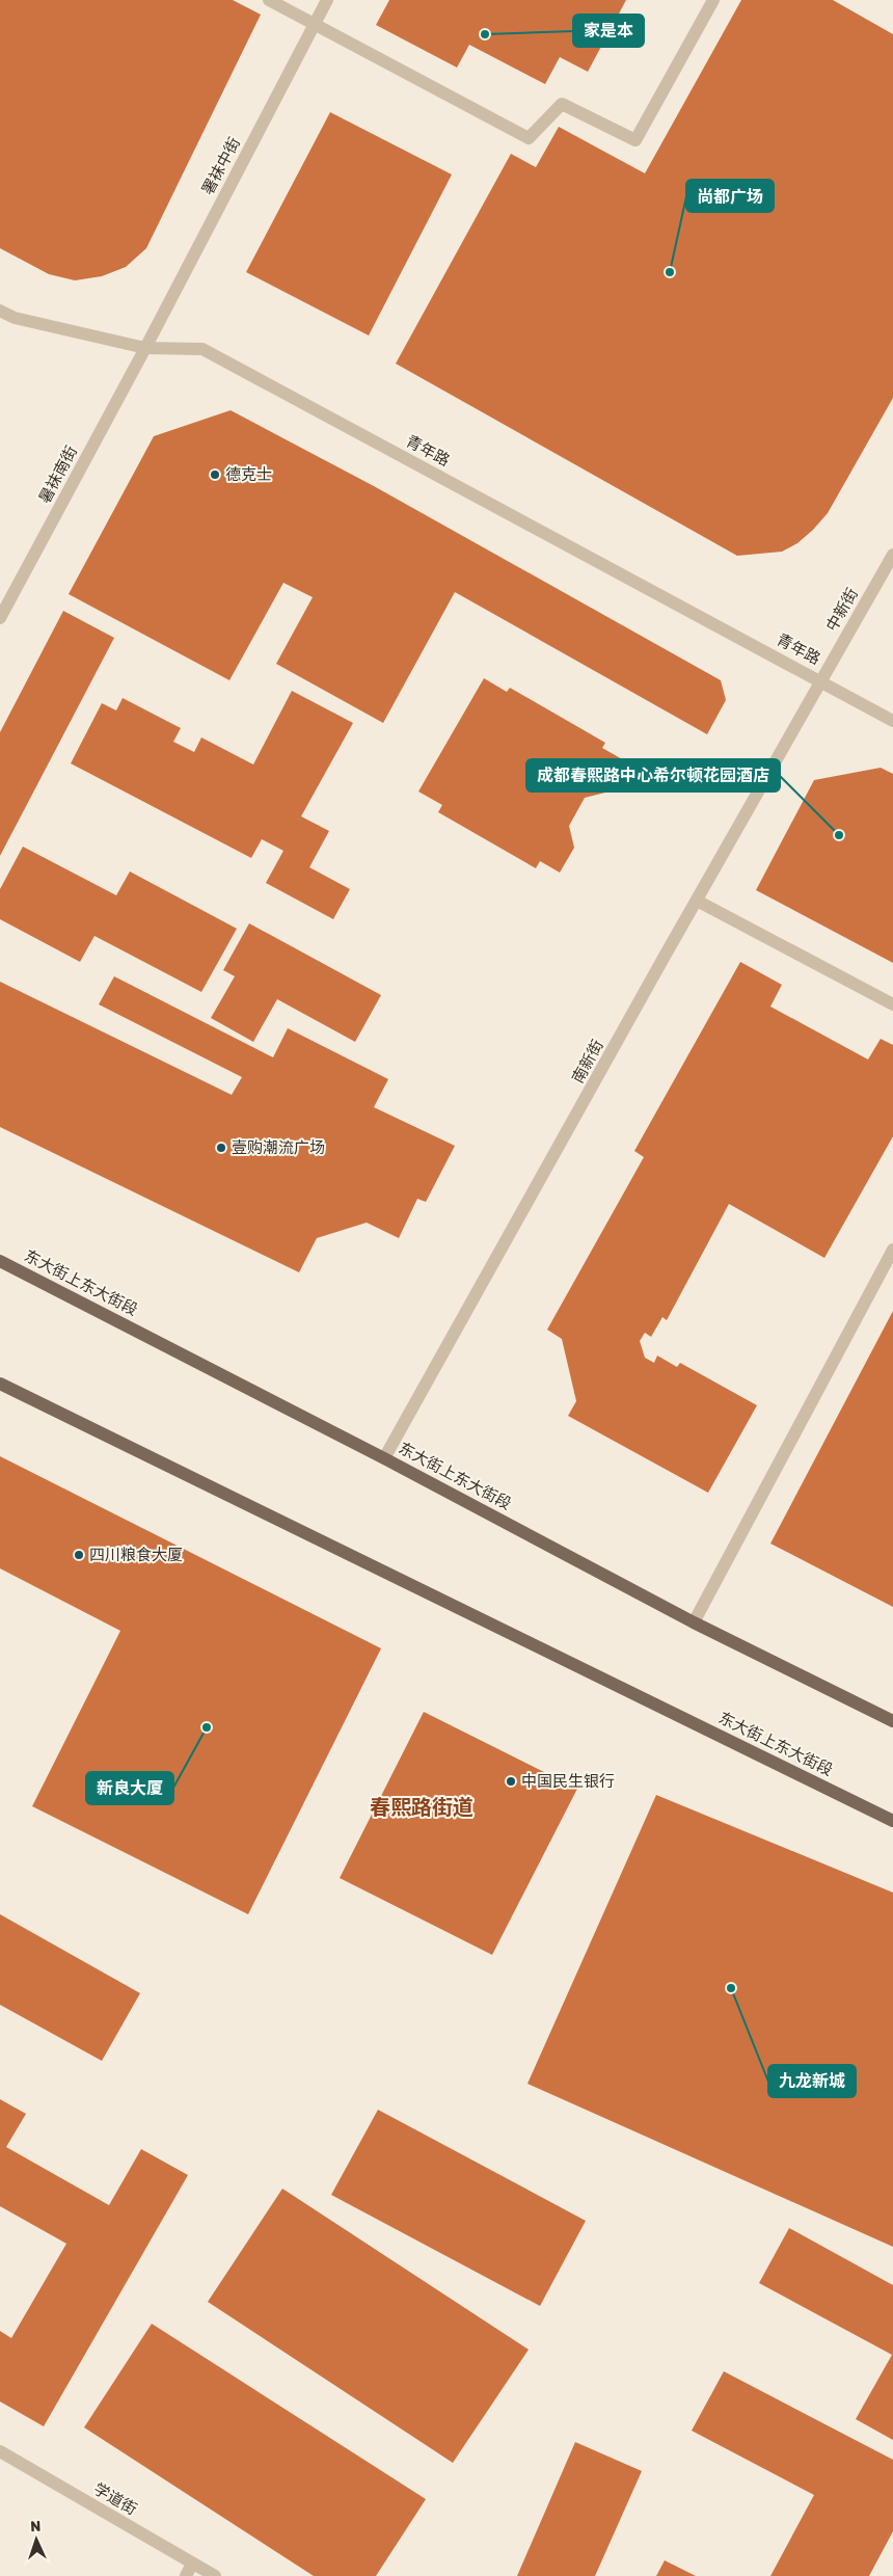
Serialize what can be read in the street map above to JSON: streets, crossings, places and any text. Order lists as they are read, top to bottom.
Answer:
{
  "streets": {
    "main road": ["东大街上东大街段"],
    "street": [
      "署袜中街",
      "青年路",
      "暑袜南街",
      "中新街",
      "南新街",
      "学道街"
    ]
  },
  "crossings": [
    ["署袜中街", "青年路"],
    ["署袜中街", "暑袜南街"],
    ["青年路", "暑袜南街"],
    ["青年路", "中新街"],
    ["青年路", "南新街"],
    ["中新街", "南新街"],
    ["南新街", "东大街上东大街段"]
  ],
  "districts": ["春熙路街道"],
  "places": [
    "家是本",
    "尚都广场",
    "德克士",
    "成都春熙路中心希尔顿花园酒店",
    "壹购潮流广场",
    "四川粮食大厦",
    "新良大厦",
    "中国民生银行",
    "九龙新城"
  ],
  "north": "top"
}
